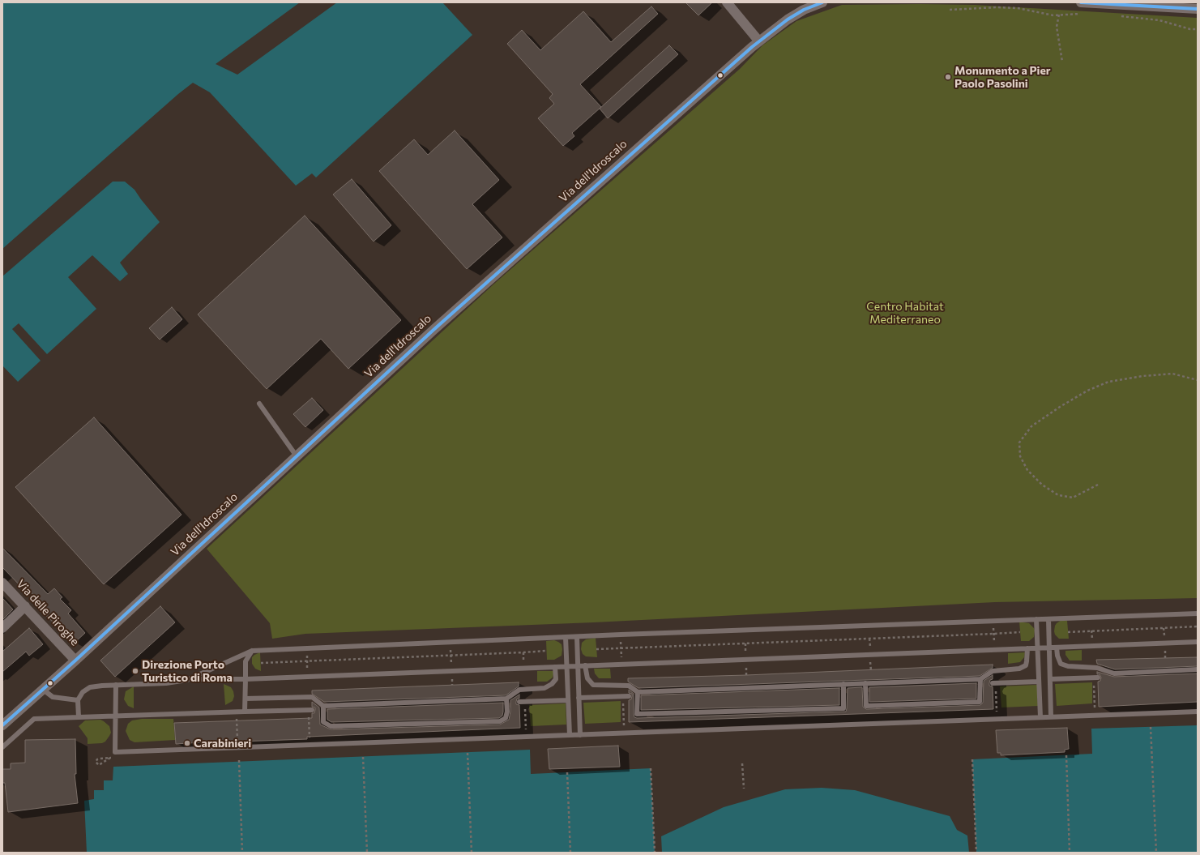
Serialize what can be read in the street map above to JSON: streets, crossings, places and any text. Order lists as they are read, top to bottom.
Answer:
{
  "streets": {
    "street": ["Via dell'Idroscalo", "Via delle Piroghe"]
  },
  "crossings": [
    ["Via dell'Idroscalo", "Via delle Piroghe"]
  ],
  "parks": ["Centro Habitat Mediterraneo"],
  "places": ["Monumento a Pier Paolo Pasolini", "Direzione Porto Turistico di Roma", "Carabinieri"]
}
